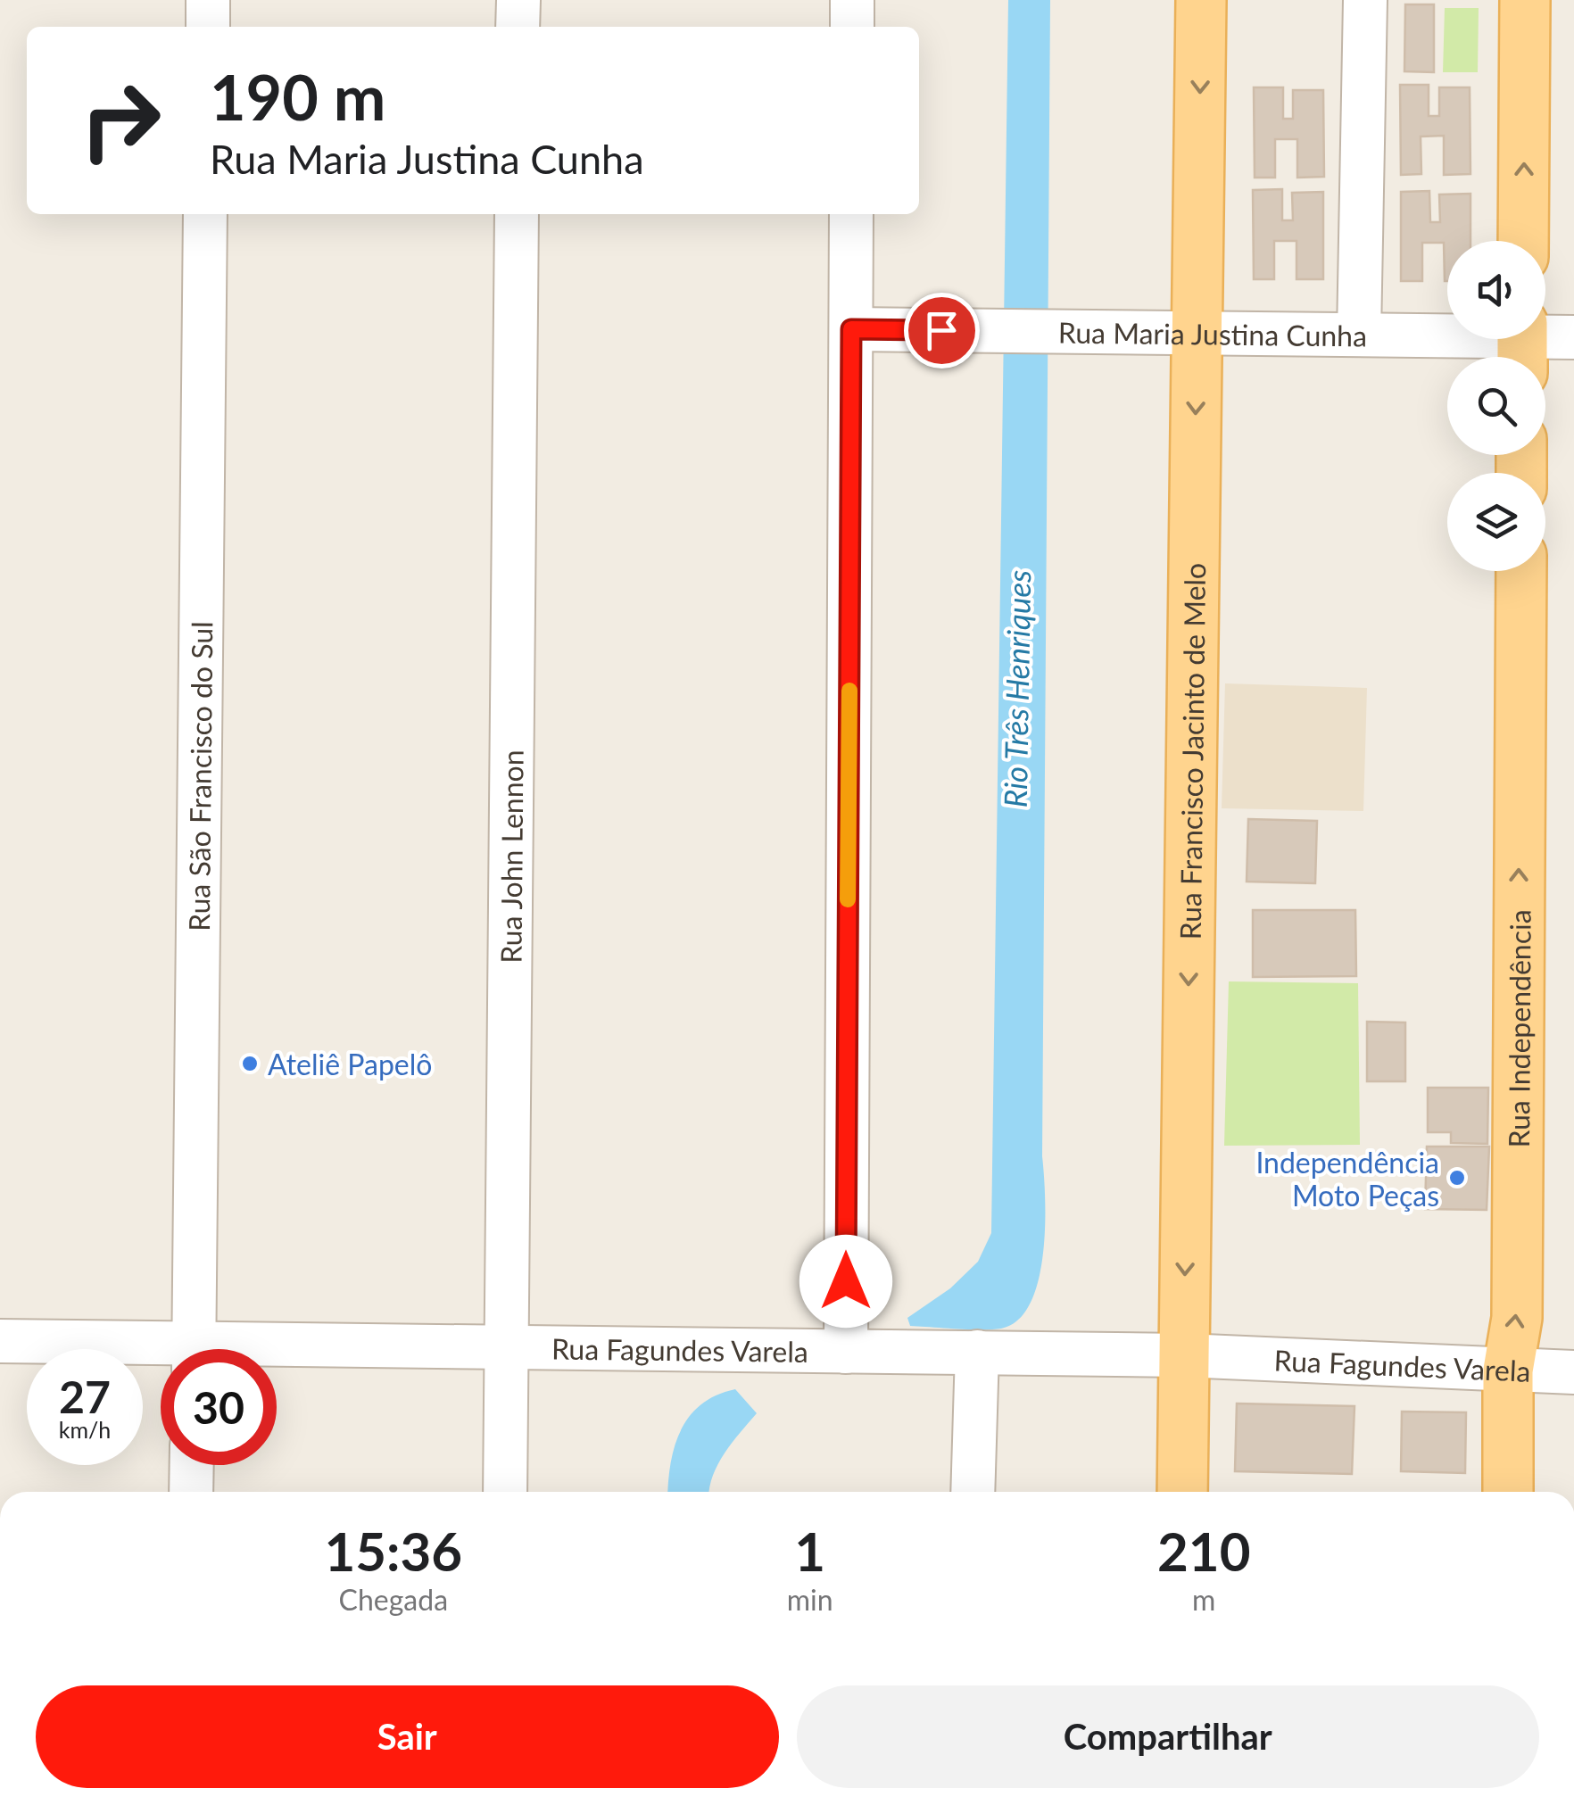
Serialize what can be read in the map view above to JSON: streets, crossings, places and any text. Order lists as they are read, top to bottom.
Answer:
{
  "streets": {
    "main road": ["Rua Francisco Jacinto de Melo", "Rua Independência"],
    "street": [
      "Rua Maria Justina Cunha",
      "Rua São Francisco do Sul",
      "Rua John Lennon",
      "Rua Fagundes Varela"
    ]
  },
  "crossings": [
    ["Rua Maria Justina Cunha", "Rua Francisco Jacinto de Melo"],
    ["Rua Francisco Jacinto de Melo", "Rua Fagundes Varela"],
    ["Rua John Lennon", "Rua Fagundes Varela"],
    ["Rua Independência", "Rua Fagundes Varela"]
  ],
  "one_way": ["Rua Francisco Jacinto de Melo", "Rua Independência"],
  "water": ["Rio Três Henriques"],
  "places": ["Ateliê Papelô", "Independência Moto Peças"],
  "page": {
    "turn": ["190 m", "Rua Maria Justina Cunha"],
    "speed": "27 km/h",
    "limit": "30",
    "eta": [
      "15:36",
      "Chegada",
      "1",
      "min",
      "210",
      "m"
    ],
    "buttons": ["Sair", "Compartilhar"]
  }
}
